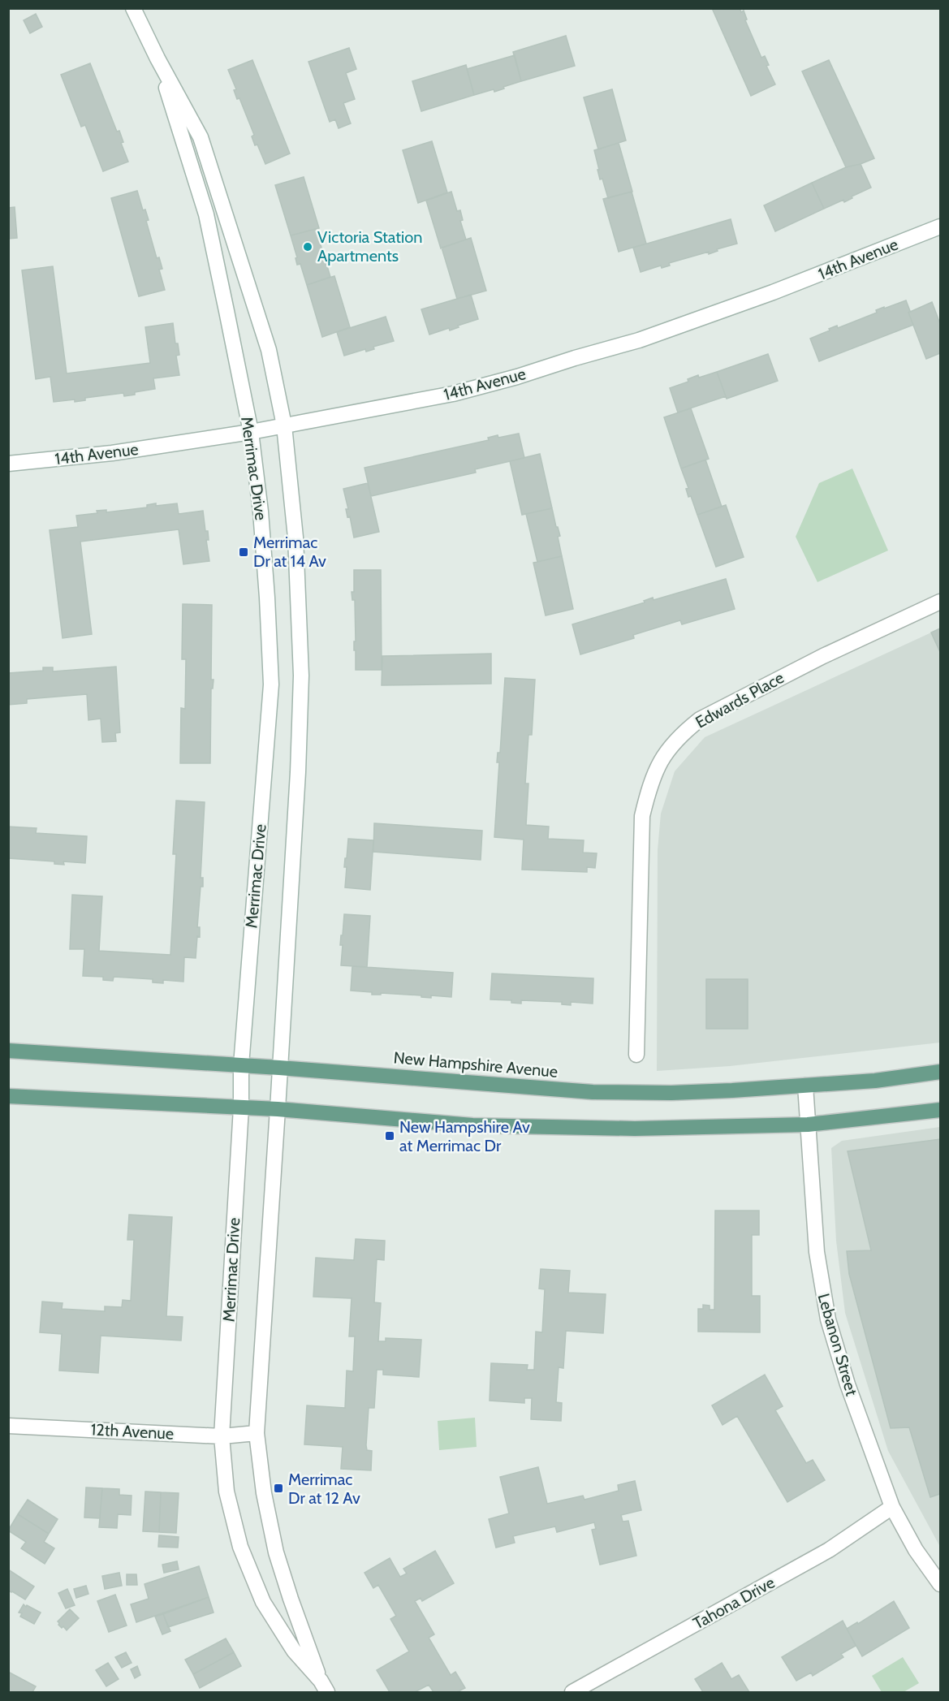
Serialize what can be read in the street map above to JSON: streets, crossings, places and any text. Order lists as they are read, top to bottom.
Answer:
{
  "streets": {
    "main road": ["New Hampshire Avenue"],
    "street": [
      "14th Avenue",
      "Merrimac Drive",
      "Edwards Place",
      "Lebanon Street",
      "12th Avenue",
      "Tahona Drive"
    ]
  },
  "crossings": [
    ["14th Avenue", "Merrimac Drive"],
    ["Merrimac Drive", "New Hampshire Avenue"],
    ["Merrimac Drive", "12th Avenue"],
    ["New Hampshire Avenue", "Lebanon Street"],
    ["Lebanon Street", "Tahona Drive"]
  ],
  "places": {
    "other": ["Victoria Station Apartments"],
    "transit": ["Merrimac Dr at 14 Av", "New Hampshire Av at Merrimac Dr", "Merrimac Dr at 12 Av"]
  }
}
